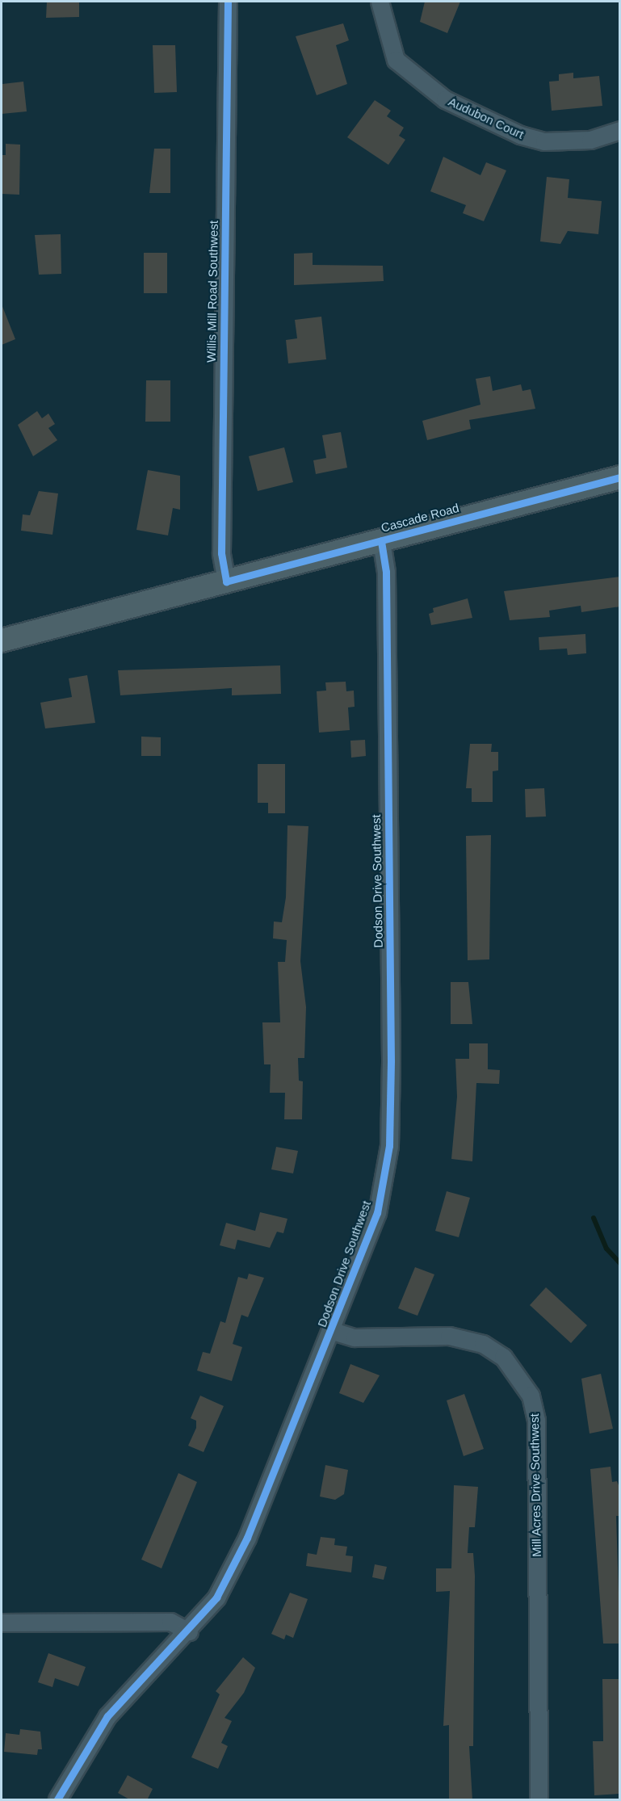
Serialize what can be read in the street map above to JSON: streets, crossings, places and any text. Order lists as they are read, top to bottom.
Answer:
{
  "streets": {
    "main road": ["Cascade Road"],
    "street": [
      "Audubon Court",
      "Willis Mill Road Southwest",
      "Dodson Drive Southwest",
      "Mill Acres Drive Southwest"
    ]
  },
  "crossings": [
    ["Willis Mill Road Southwest", "Cascade Road"],
    ["Cascade Road", "Dodson Drive Southwest"],
    ["Dodson Drive Southwest", "Mill Acres Drive Southwest"]
  ]
}
